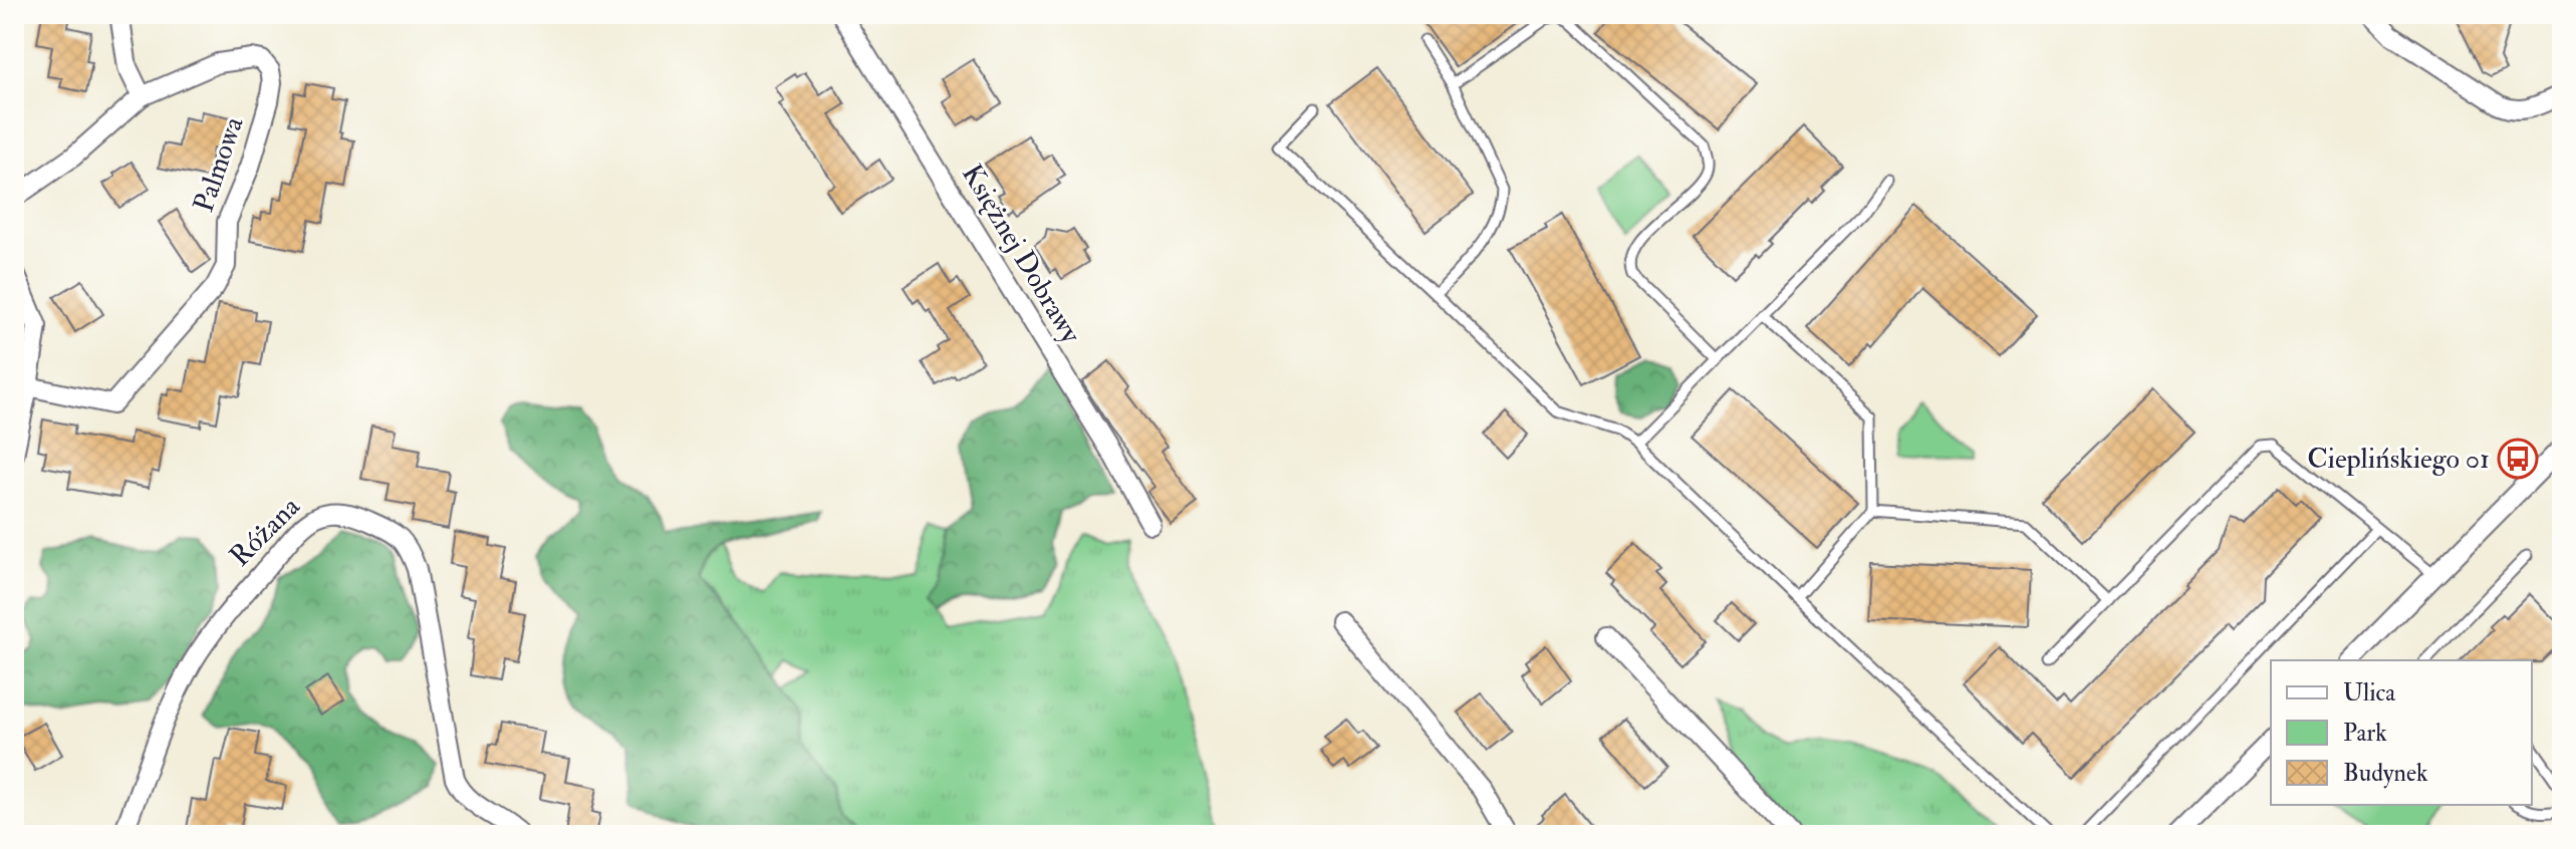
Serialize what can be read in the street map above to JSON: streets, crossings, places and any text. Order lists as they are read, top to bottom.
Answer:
{
  "streets": {
    "street": ["Palmowa", "Księżnej Dobrawy", "Różana"]
  },
  "places": {
    "bus stop": ["Cieplińskiego 01"]
  },
  "legend": ["Ulica", "Park", "Budynek"]
}
